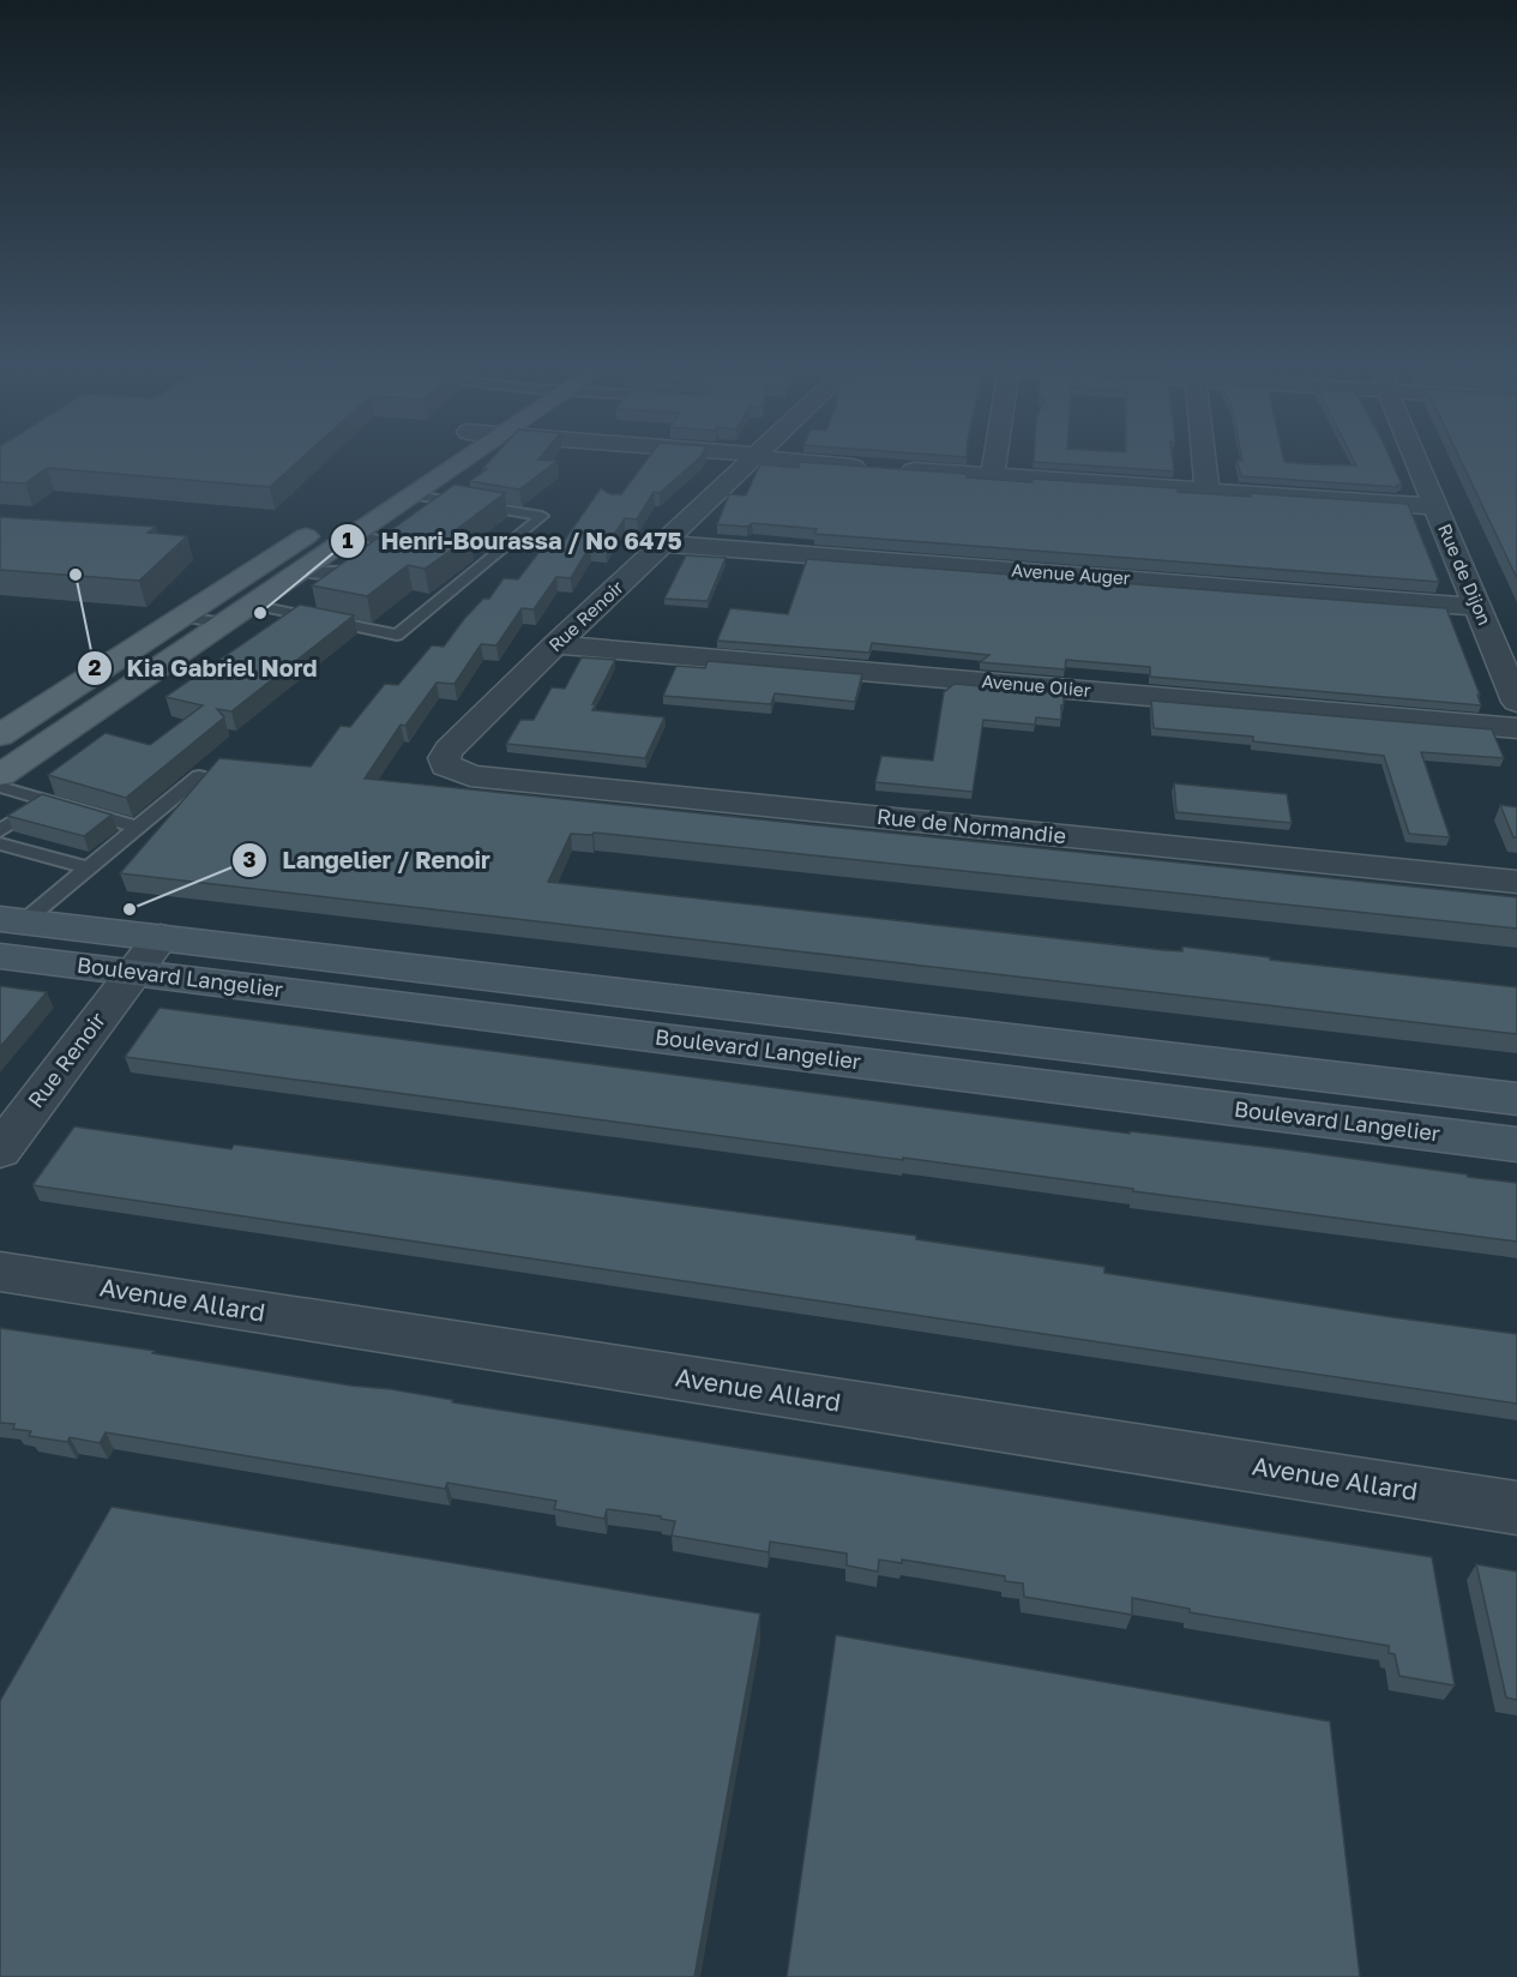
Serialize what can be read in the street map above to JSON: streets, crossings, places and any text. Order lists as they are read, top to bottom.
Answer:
{
  "streets": {
    "main road": ["Boulevard Langelier"],
    "street": [
      "Avenue Auger",
      "Rue de Dijon",
      "Rue Renoir",
      "Avenue Olier",
      "Rue de Normandie",
      "Avenue Allard"
    ]
  },
  "crossings": [
    ["Avenue Auger", "Rue de Dijon"],
    ["Avenue Auger", "Rue Renoir"],
    ["Rue Renoir", "Avenue Olier"],
    ["Rue Renoir", "Rue de Normandie"],
    ["Rue Renoir", "Boulevard Langelier"]
  ],
  "places": ["Kia Gabriel Nord", "Henri-Bourassa / No 6475", "Langelier / Renoir"]
}
